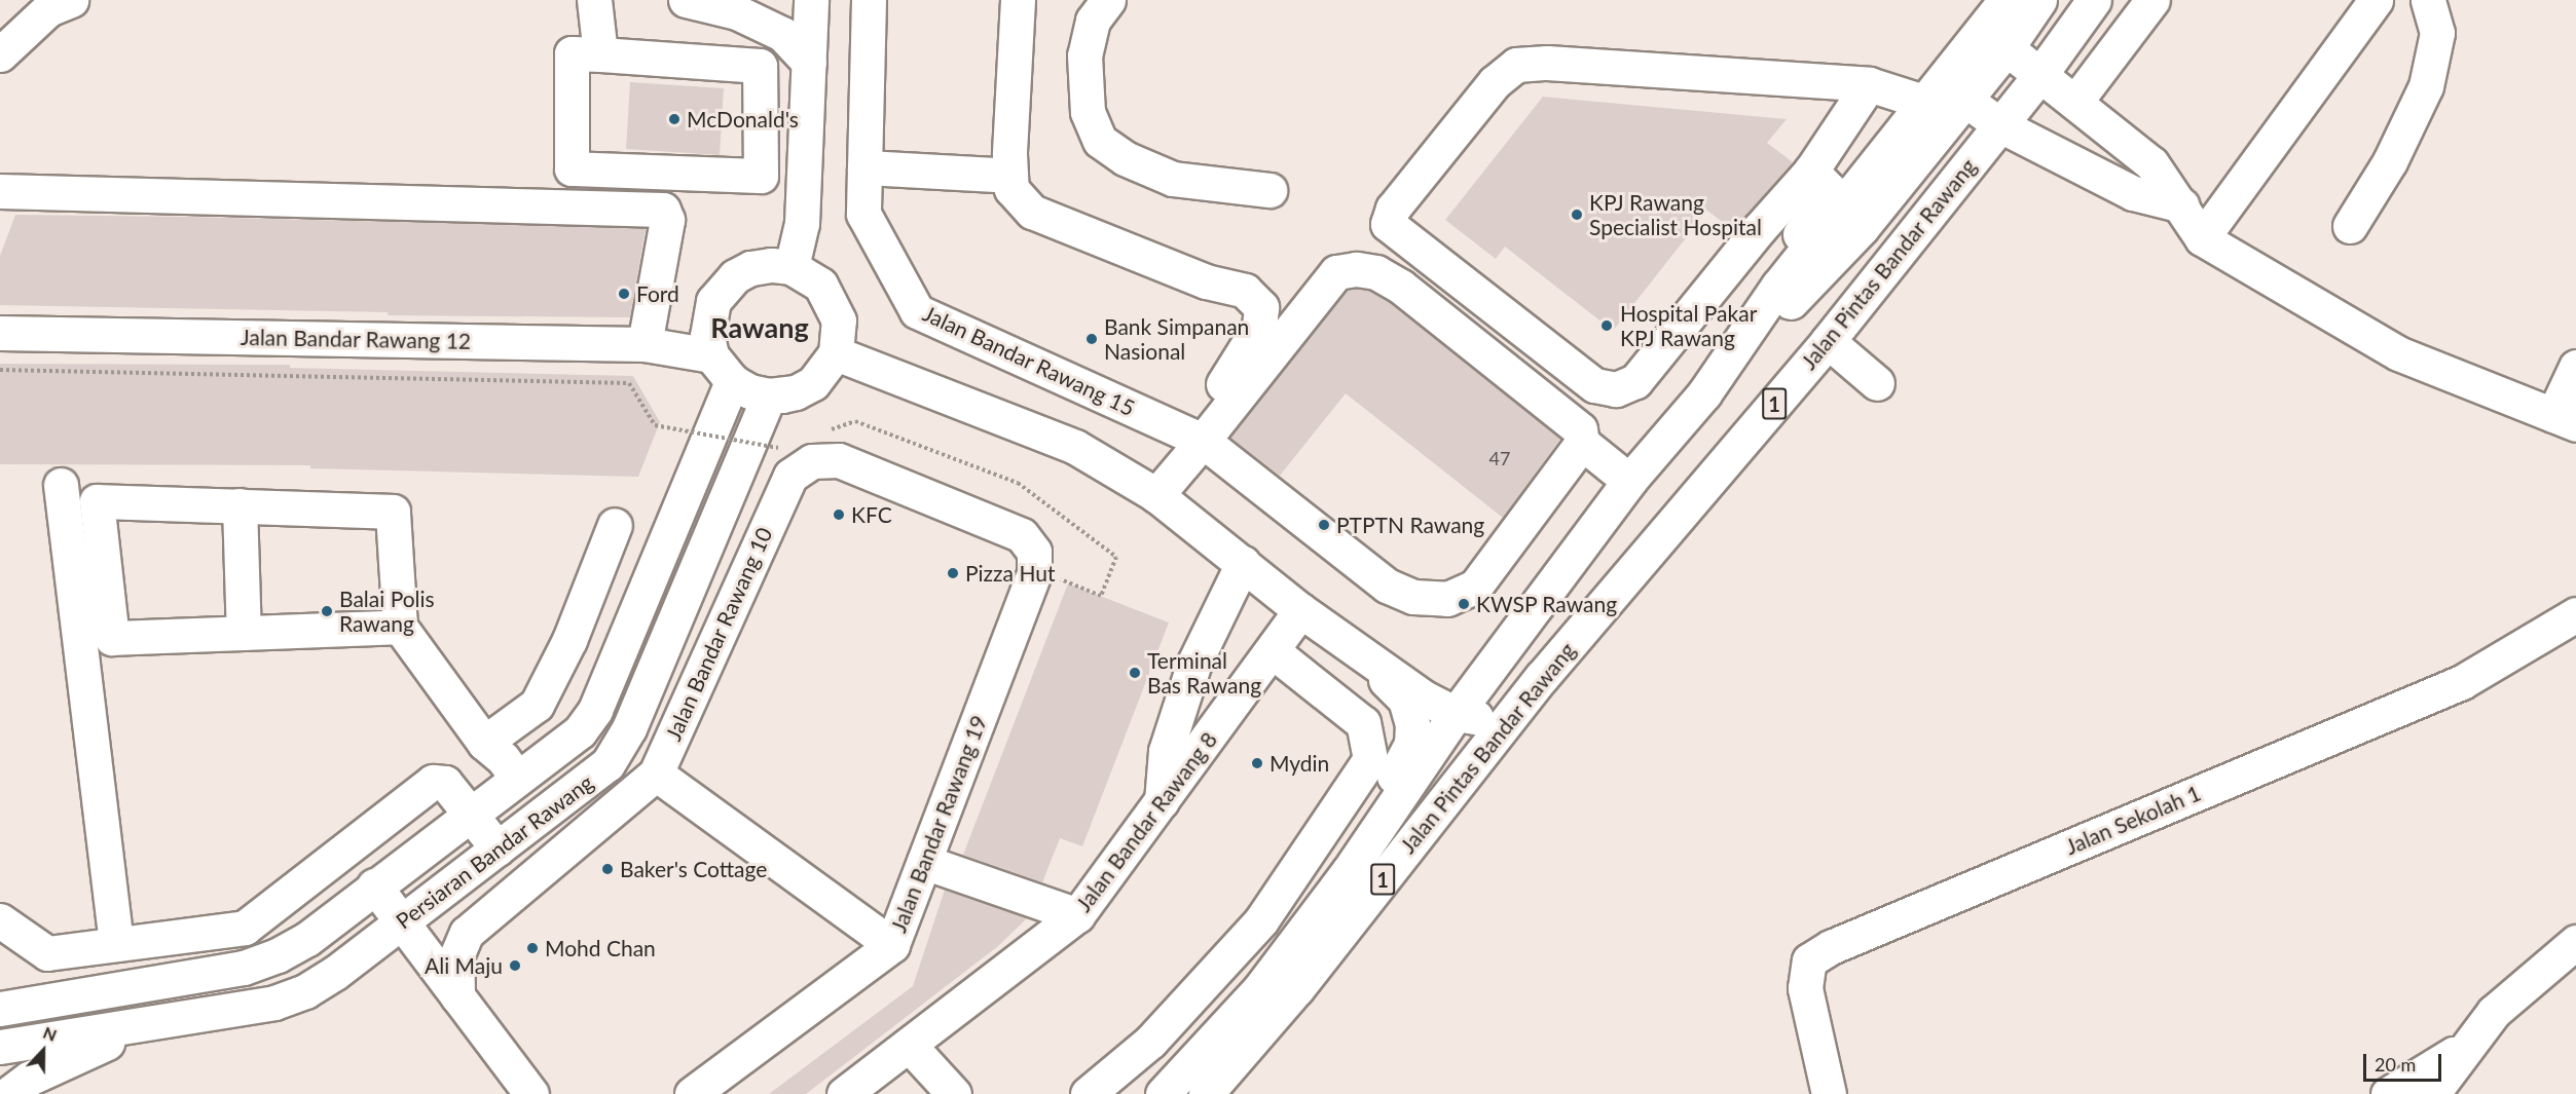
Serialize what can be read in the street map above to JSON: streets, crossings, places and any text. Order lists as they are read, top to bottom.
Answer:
{
  "streets": {
    "main road": [
      "Jalan Pintas Bandar Rawang",
      "Jalan Bandar Rawang 12",
      "Jalan Bandar Rawang 15",
      "1",
      "Jalan Bandar Rawang 10",
      "Jalan Sekolah 1",
      "Jalan Bandar Rawang 8",
      "Jalan Bandar Rawang 19",
      "Persiaran Bandar Rawang"
    ]
  },
  "crossings": [
    ["Jalan Bandar Rawang 12", "Persiaran Bandar Rawang"],
    ["Jalan Bandar Rawang 10", "Jalan Bandar Rawang 19"]
  ],
  "districts": ["Rawang"],
  "places": [
    "McDonald's",
    "KPJ Rawang Specialist Hospital",
    "Ford",
    "Hospital Pakar KPJ Rawang",
    "Bank Simpanan Nasional",
    "KFC",
    "PTPTN Rawang",
    "Pizza Hut",
    "KWSP Rawang",
    "Balai Polis Rawang",
    "Terminal Bas Rawang",
    "Mydin",
    "Baker's Cottage",
    "Mohd Chan",
    "Ali Maju"
  ],
  "house_numbers": ["47"],
  "scale_bar": "20 m",
  "north": "top"
}
